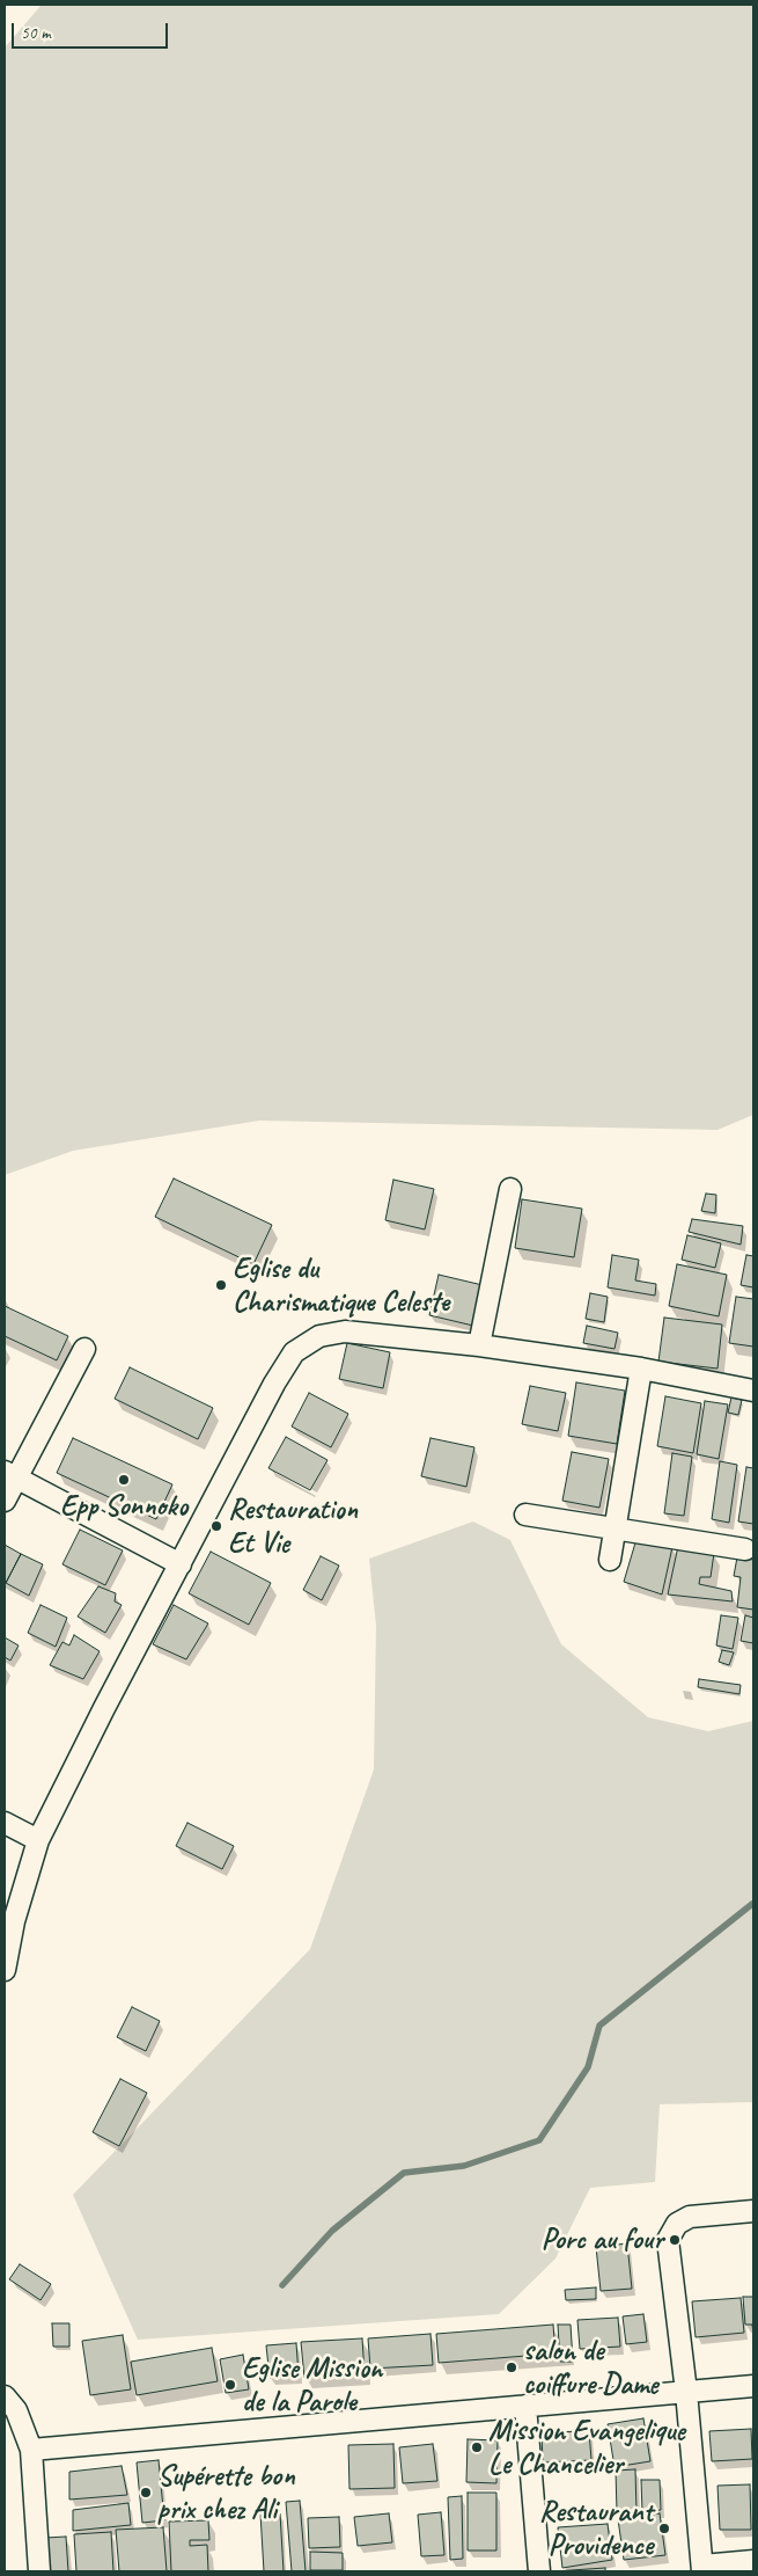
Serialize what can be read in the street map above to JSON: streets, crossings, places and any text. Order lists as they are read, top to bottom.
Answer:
{
  "places": [
    "Eglise du Charismatique Celeste",
    "Epp Sonnoko",
    "Restauration Et Vie",
    "Porc au four",
    "salon de coiffure Dame",
    "Eglise Mission de la Parole",
    "Mission Evangelique Le Chancelier",
    "Supérette bon prix chez Ali",
    "Restaurant Providence"
  ],
  "scale_bar": "50 m"
}
